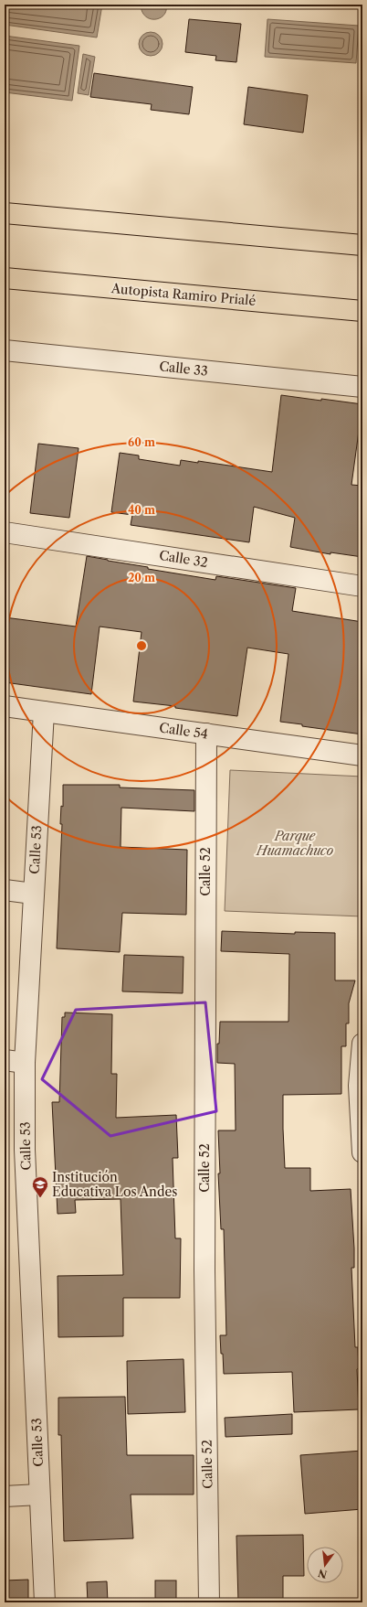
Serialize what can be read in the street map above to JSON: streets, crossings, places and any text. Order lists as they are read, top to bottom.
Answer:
{
  "streets": {
    "highway": ["Autopista Ramiro Prialé"],
    "street": [
      "Calle 33",
      "Calle 32",
      "Calle 54",
      "Calle 53",
      "Calle 52"
    ]
  },
  "crossings": [
    ["Calle 54", "Calle 53"],
    ["Calle 54", "Calle 52"]
  ],
  "parks": ["Parque Huamachuco"],
  "places": {
    "school or university": ["Institución Educativa Los Andes"]
  },
  "north": "bottom",
  "rings": ["60 m", "40 m", "20 m"]
}
